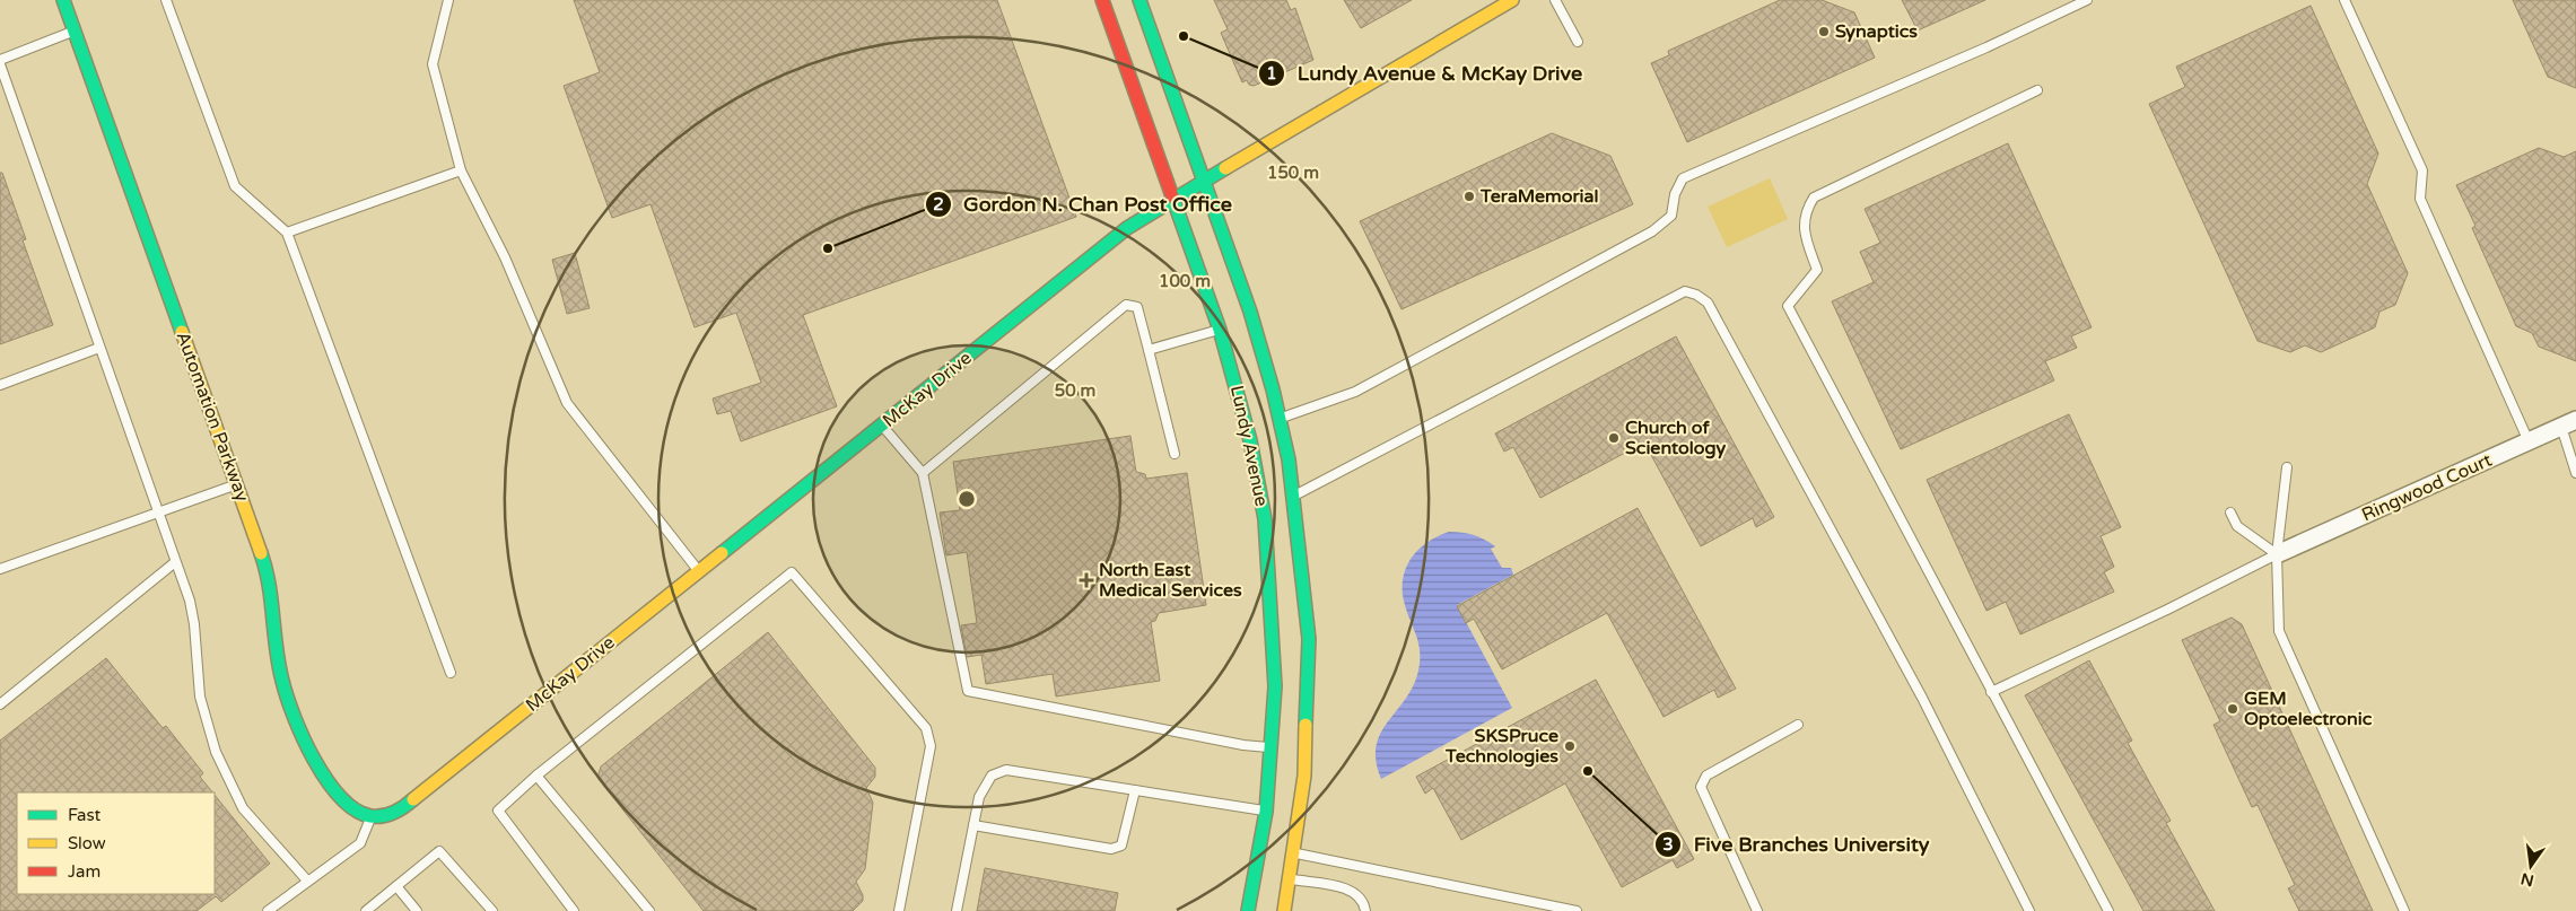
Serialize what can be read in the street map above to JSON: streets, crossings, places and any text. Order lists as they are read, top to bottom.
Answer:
{
  "streets": {
    "street": [
      "McKay Drive",
      "Automation Parkway",
      "Lundy Avenue",
      "Ringwood Court"
    ]
  },
  "crossings": [
    ["McKay Drive", "Automation Parkway"],
    ["McKay Drive", "Lundy Avenue"]
  ],
  "places": {
    "other": [
      "Synaptics",
      "Lundy Avenue & McKay Drive",
      "TeraMemorial",
      "Gordon N. Chan Post Office",
      "Church of Scientology",
      "GEM Optoelectronic",
      "SKSPruce Technologies",
      "Five Branches University"
    ],
    "health": ["North East Medical Services"]
  },
  "legend": ["Fast", "Slow", "Jam"],
  "north": "bottom",
  "rings": ["150 m", "100 m", "50 m"]
}
